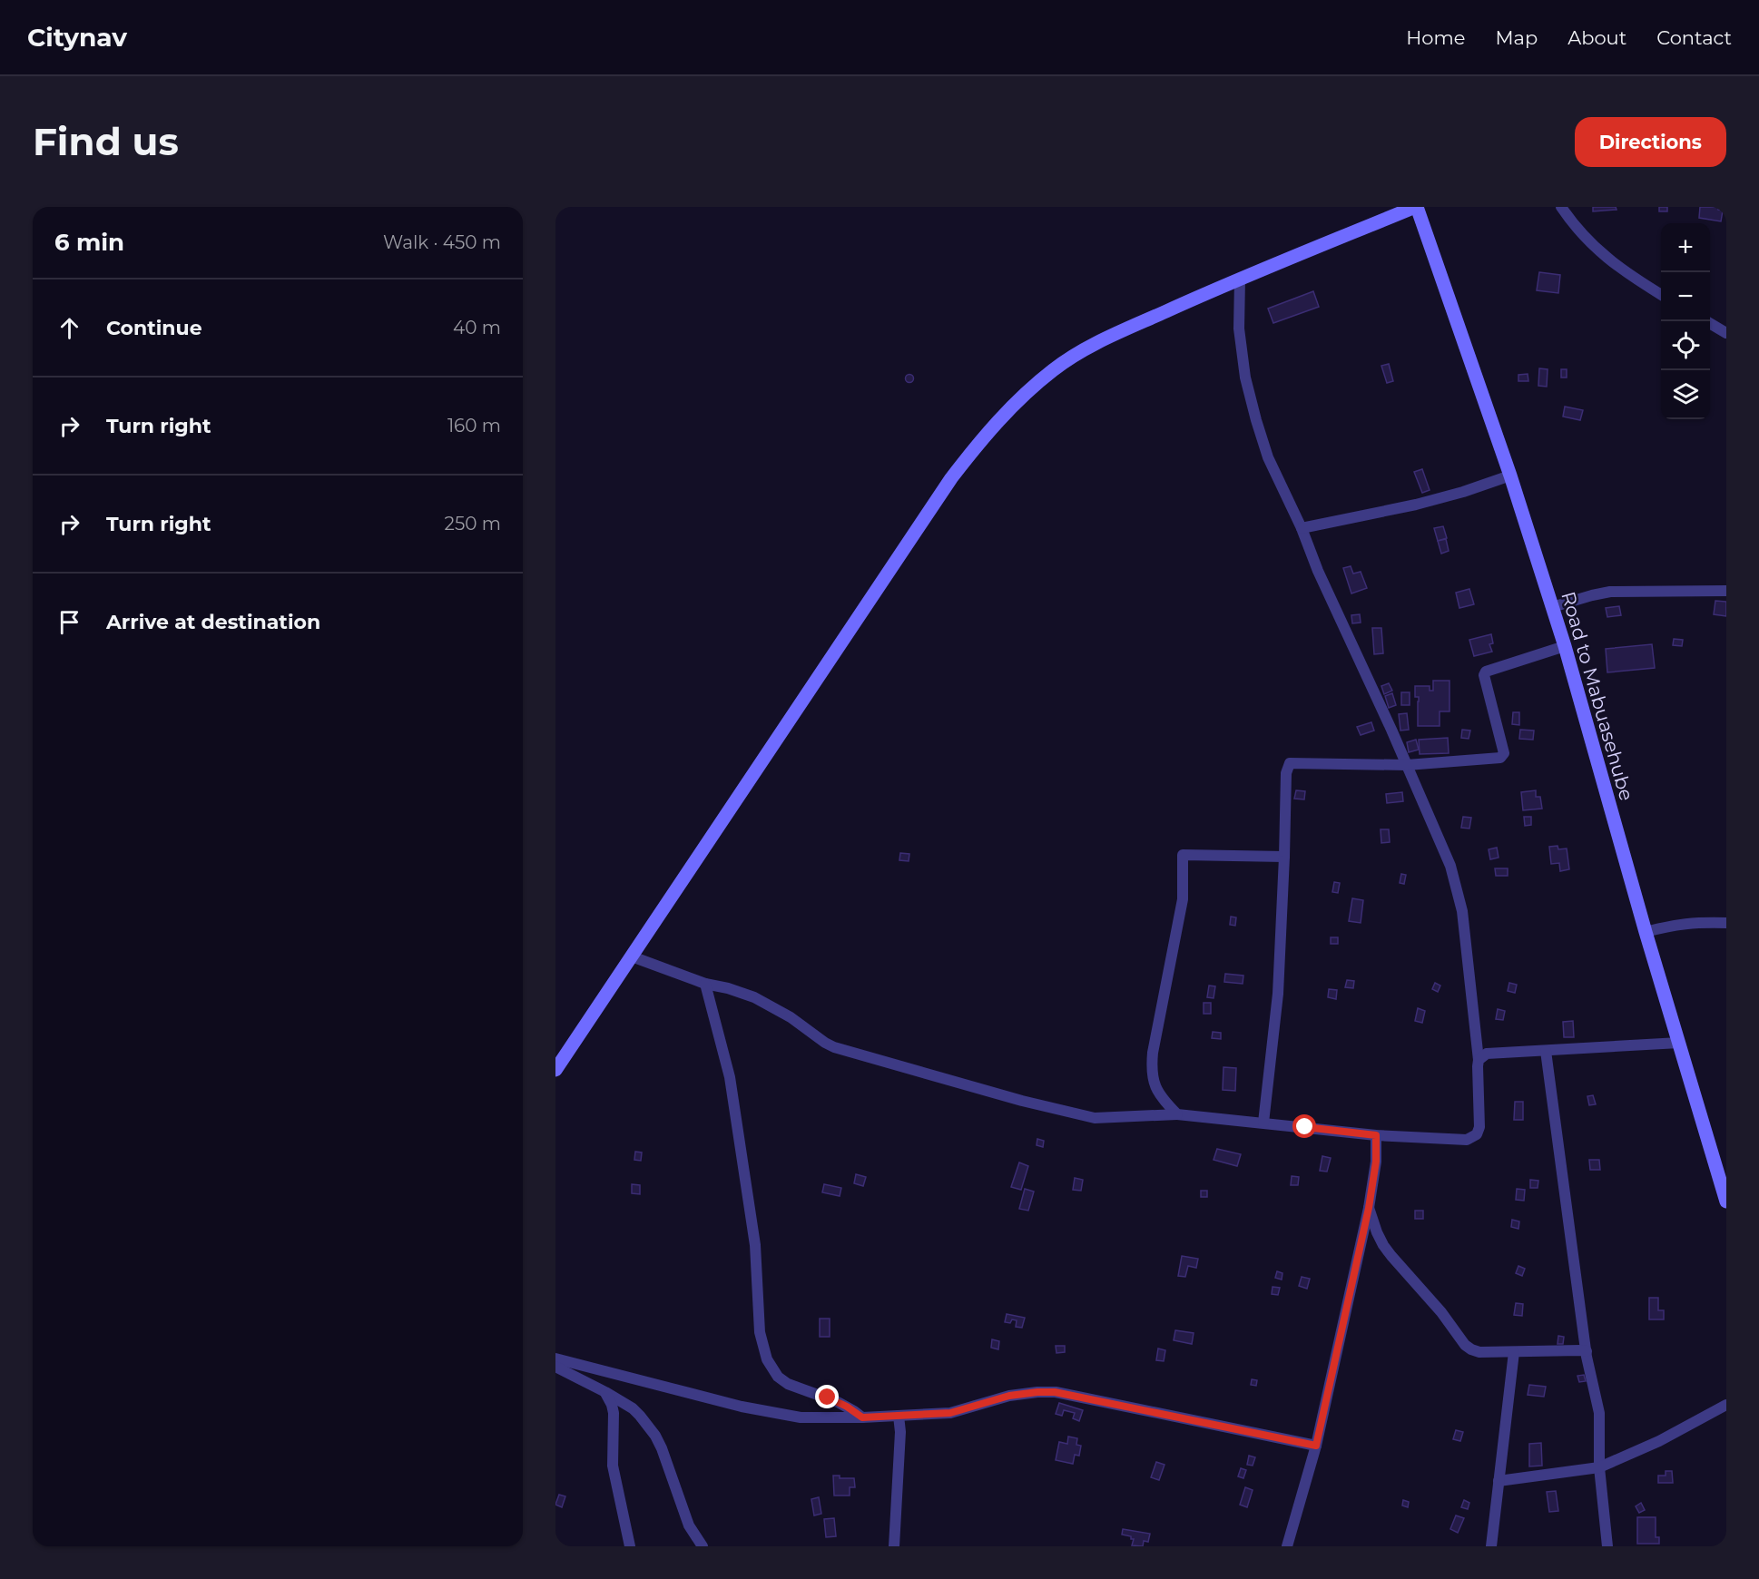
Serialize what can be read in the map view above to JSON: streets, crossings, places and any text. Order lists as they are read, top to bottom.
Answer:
{
  "streets": {
    "street": ["Road to Mabuasehube"]
  },
  "page": {
    "header": "Citynav",
    "nav": [
      "Home",
      "Map",
      "About",
      "Contact"
    ],
    "buttons": "Directions",
    "title": "Find us",
    "heading": ["6 min", "Walk · 450 m"],
    "map_buttons": ["+", "−"],
    "list": [
      ["Continue", "40 m"],
      ["Turn right", "160 m"],
      ["Turn right", "250 m"],
      "Arrive at destination"
    ]
  }
}
